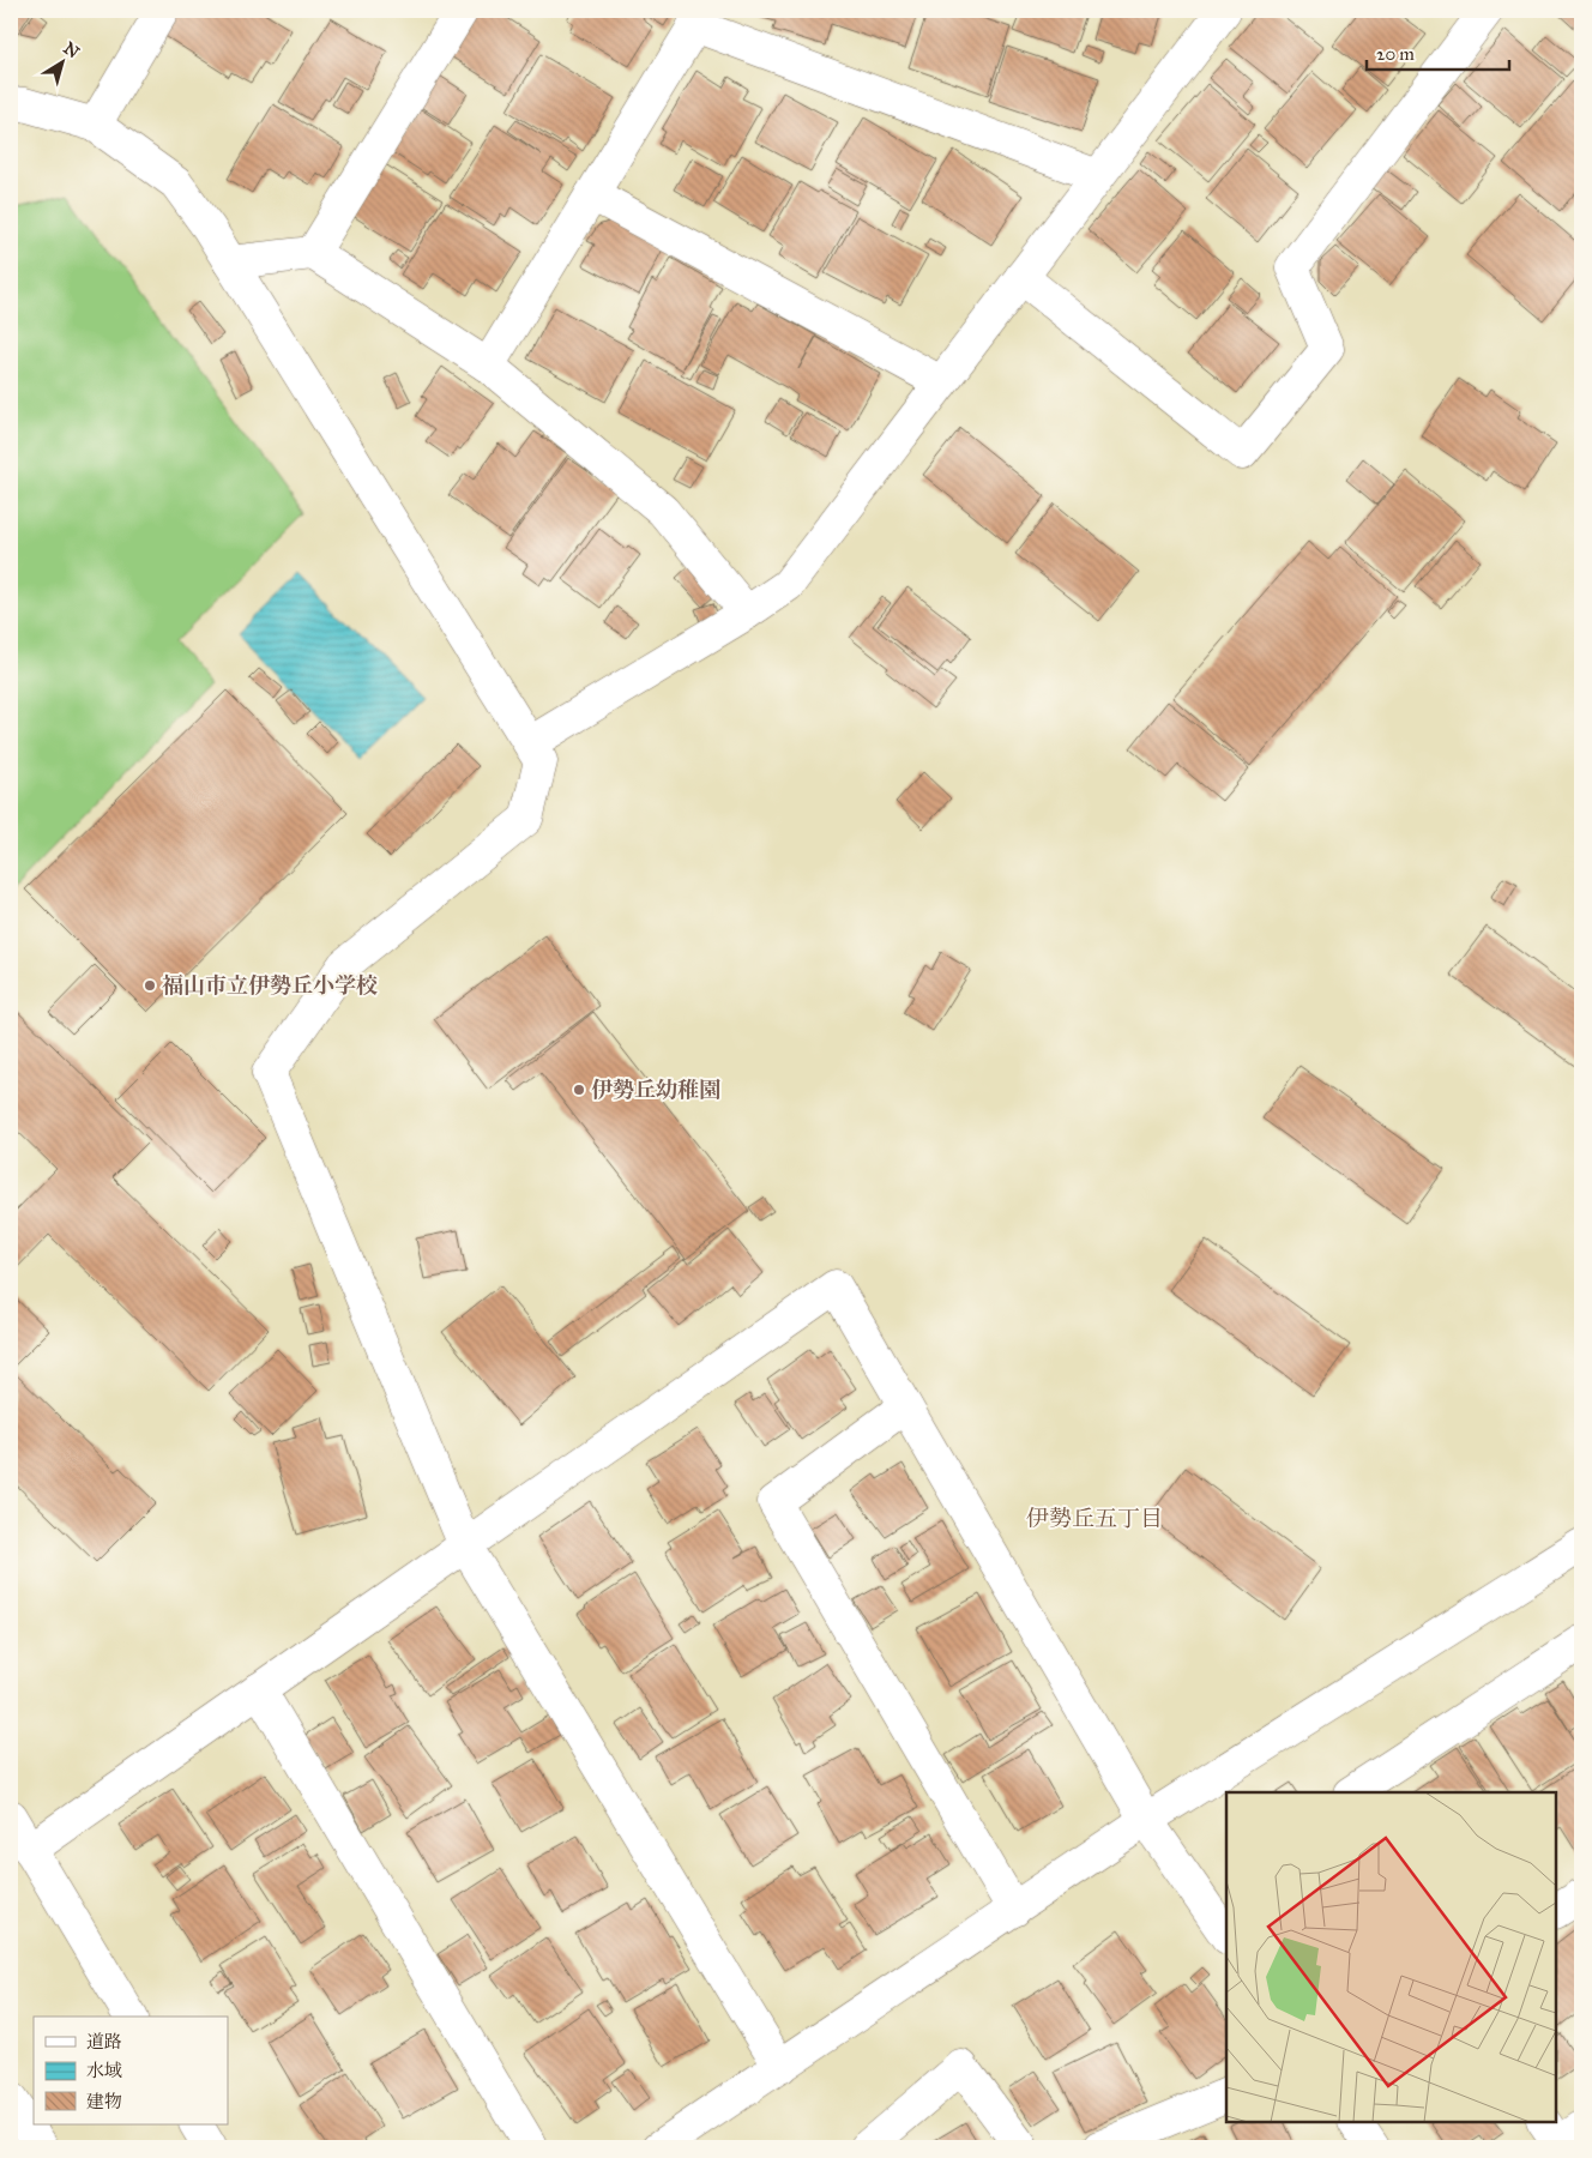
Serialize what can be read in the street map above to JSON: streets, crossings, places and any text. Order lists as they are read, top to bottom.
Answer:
{
  "districts": ["伊勢丘五丁目"],
  "places": ["福山市立伊勢丘小学校", "伊勢丘幼稚園"],
  "legend": ["道路", "水域", "建物"],
  "scale_bar": "20 m",
  "north": "top right"
}
